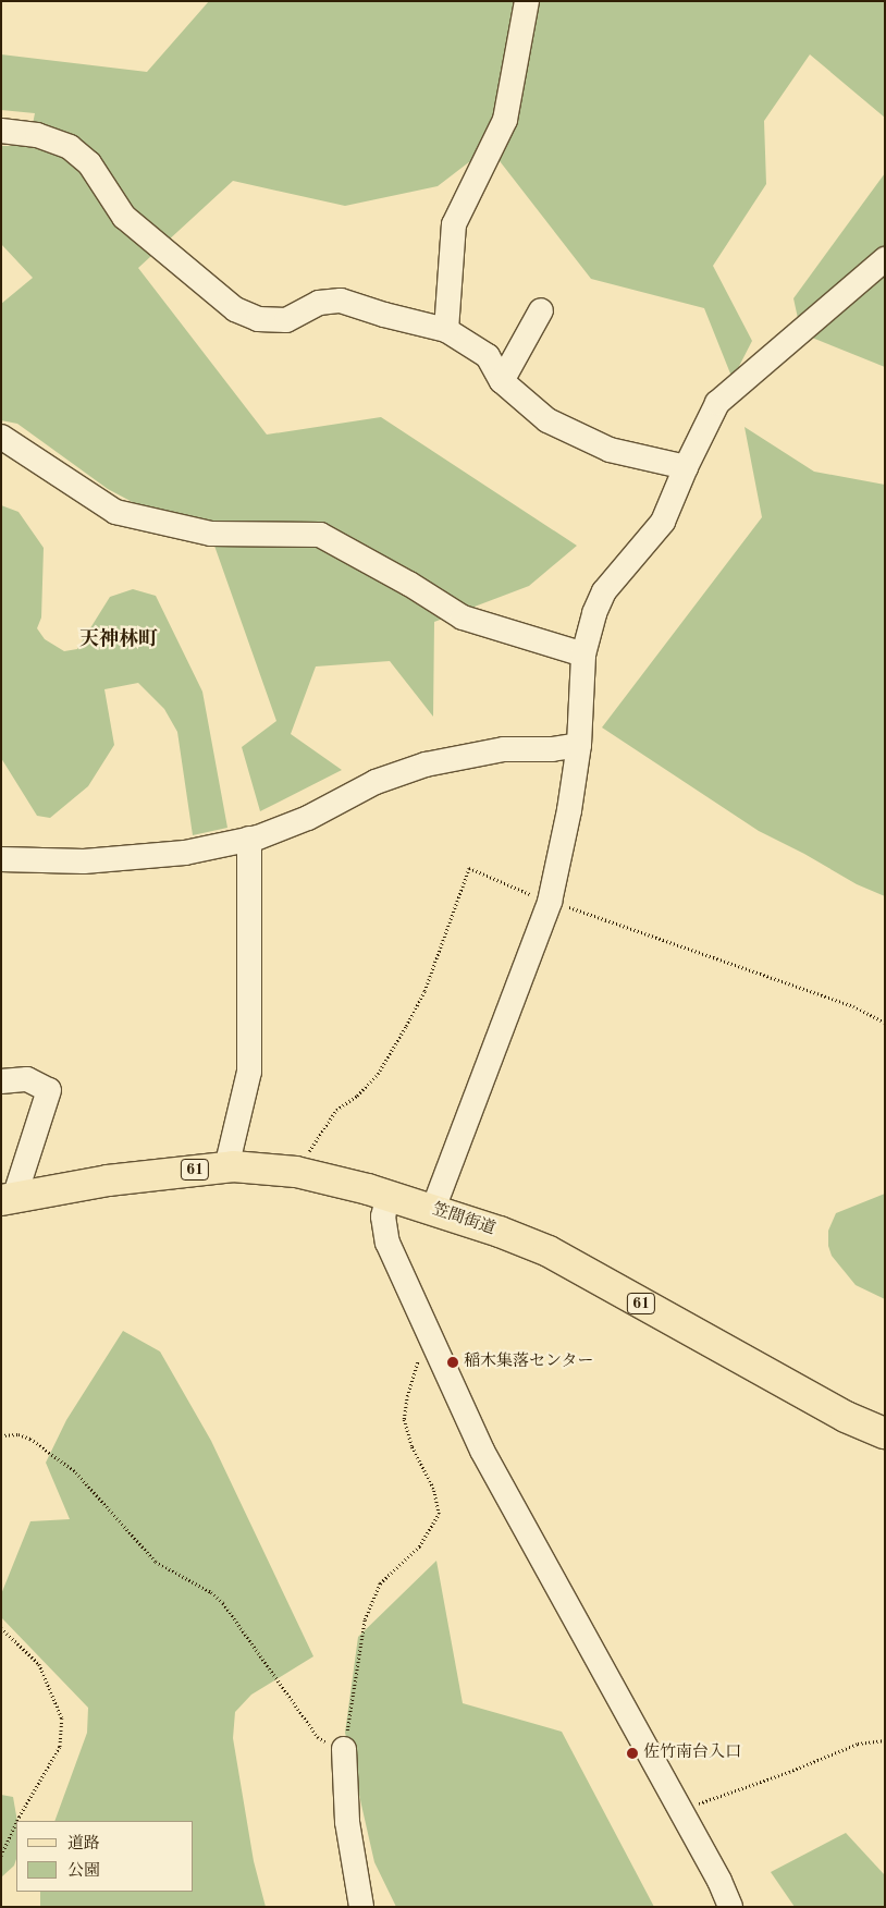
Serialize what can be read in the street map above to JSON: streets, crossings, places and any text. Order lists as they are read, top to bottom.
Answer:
{
  "streets": {
    "main road": ["61", "笠間街道"]
  },
  "districts": ["天神林町"],
  "places": ["稲木集落センター", "佐竹南台入口"],
  "legend": ["道路", "公園"]
}
